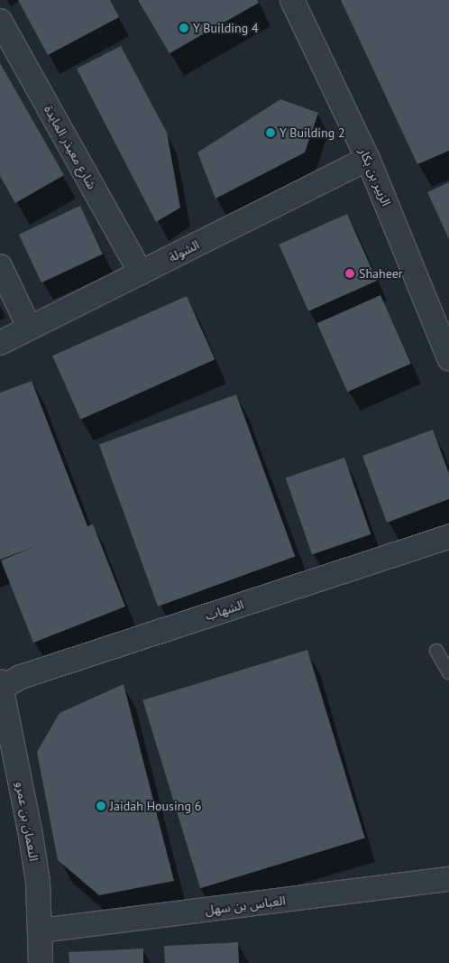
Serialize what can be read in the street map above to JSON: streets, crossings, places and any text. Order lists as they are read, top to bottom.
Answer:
{
  "streets": {
    "street": [
      "شارع معيذر المايدة",
      "الزبير بن بكار",
      "الشولة",
      "الشهاب",
      "النعمان بن عمرو",
      "العباس بن سهل"
    ]
  },
  "crossings": [
    ["شارع معيذر المايدة", "الشولة"],
    ["الزبير بن بكار", "الشولة"],
    ["الشهاب", "النعمان بن عمرو"],
    ["النعمان بن عمرو", "العباس بن سهل"]
  ],
  "places": [
    "Y Building 4",
    "Y Building 2",
    "Shaheer",
    "Jaidah Housing 6"
  ]
}
